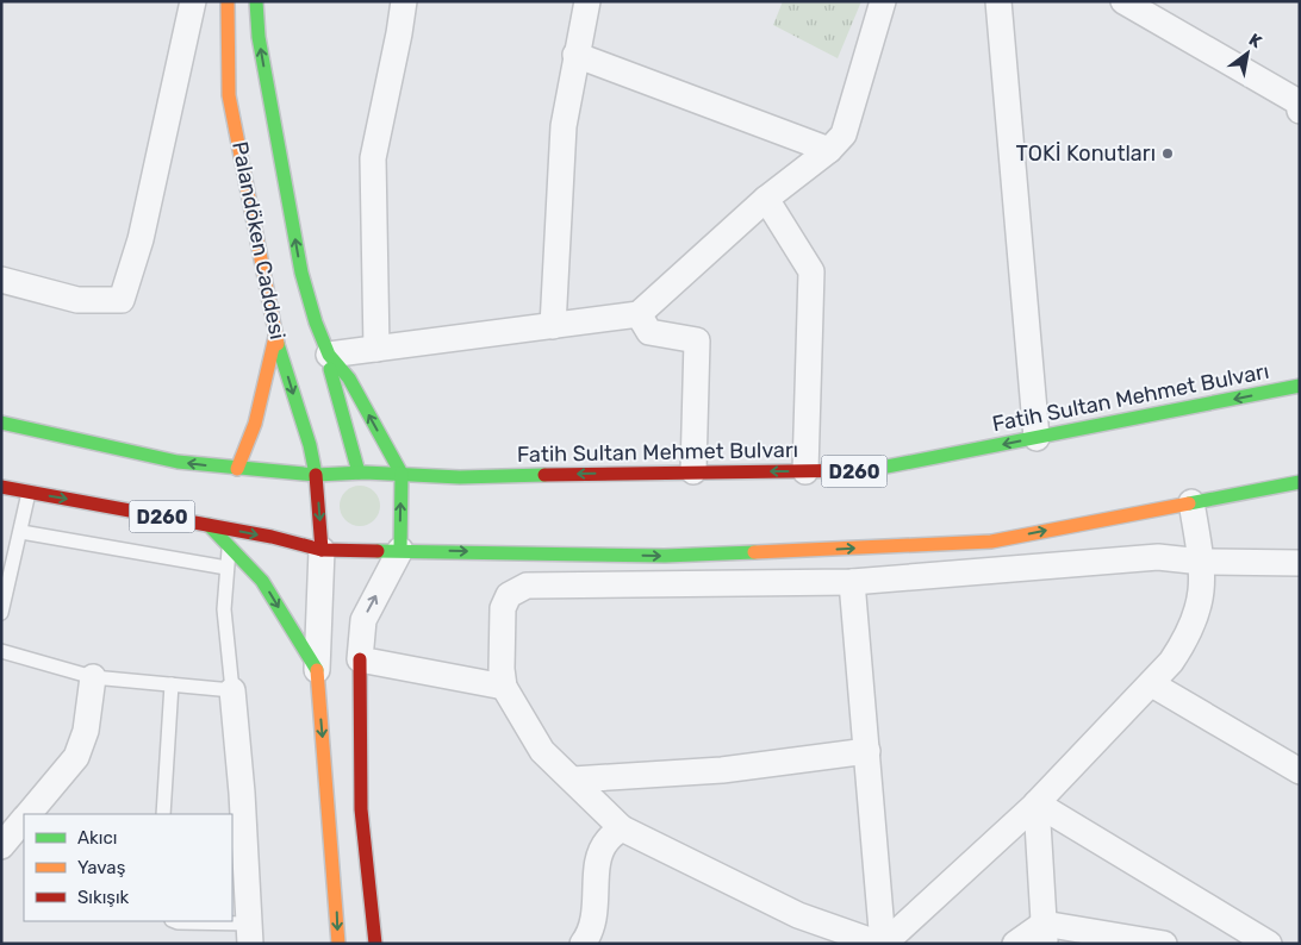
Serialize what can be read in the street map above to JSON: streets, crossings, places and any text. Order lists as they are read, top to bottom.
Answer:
{
  "streets": {
    "main road": ["Palandöken Caddesi", "Fatih Sultan Mehmet Bulvarı", "D260"]
  },
  "crossings": [
    ["Palandöken Caddesi", "Fatih Sultan Mehmet Bulvarı"],
    ["Palandöken Caddesi", "D260"],
    ["Fatih Sultan Mehmet Bulvarı", "D260"]
  ],
  "places": ["TOKİ Konutları"],
  "legend": ["Akıcı", "Yavaş", "Sıkışık"],
  "north": "top right"
}
